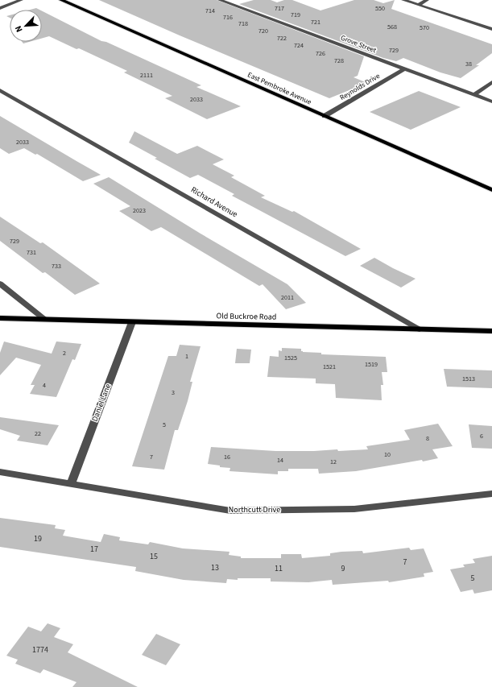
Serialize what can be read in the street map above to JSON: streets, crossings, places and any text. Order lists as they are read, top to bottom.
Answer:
{
  "streets": {
    "main road": ["East Pembroke Avenue", "Old Buckroe Road"],
    "street": [
      "Grove Street",
      "Reynolds Drive",
      "Richard Avenue",
      "Daniel Lane",
      "Northcutt Drive"
    ]
  },
  "crossings": [
    ["Grove Street", "Reynolds Drive"],
    ["Reynolds Drive", "East Pembroke Avenue"],
    ["Richard Avenue", "Old Buckroe Road"],
    ["Old Buckroe Road", "Daniel Lane"],
    ["Daniel Lane", "Northcutt Drive"]
  ],
  "house_numbers": [
    "717",
    "550",
    "714",
    "719",
    "716",
    "721",
    "718",
    "568",
    "570",
    "720",
    "722",
    "724",
    "729",
    "726",
    "728",
    "38",
    "2111",
    "2033",
    "2033",
    "2023",
    "729",
    "731",
    "733",
    "2011",
    "2",
    "1",
    "1525",
    "1519",
    "1521",
    "1513",
    "4",
    "3",
    "5",
    "22",
    "6",
    "8",
    "10",
    "7",
    "16",
    "14",
    "12",
    "19",
    "17",
    "15",
    "7",
    "13",
    "11",
    "9",
    "5",
    "1774"
  ],
  "north": "bottom left"
}
